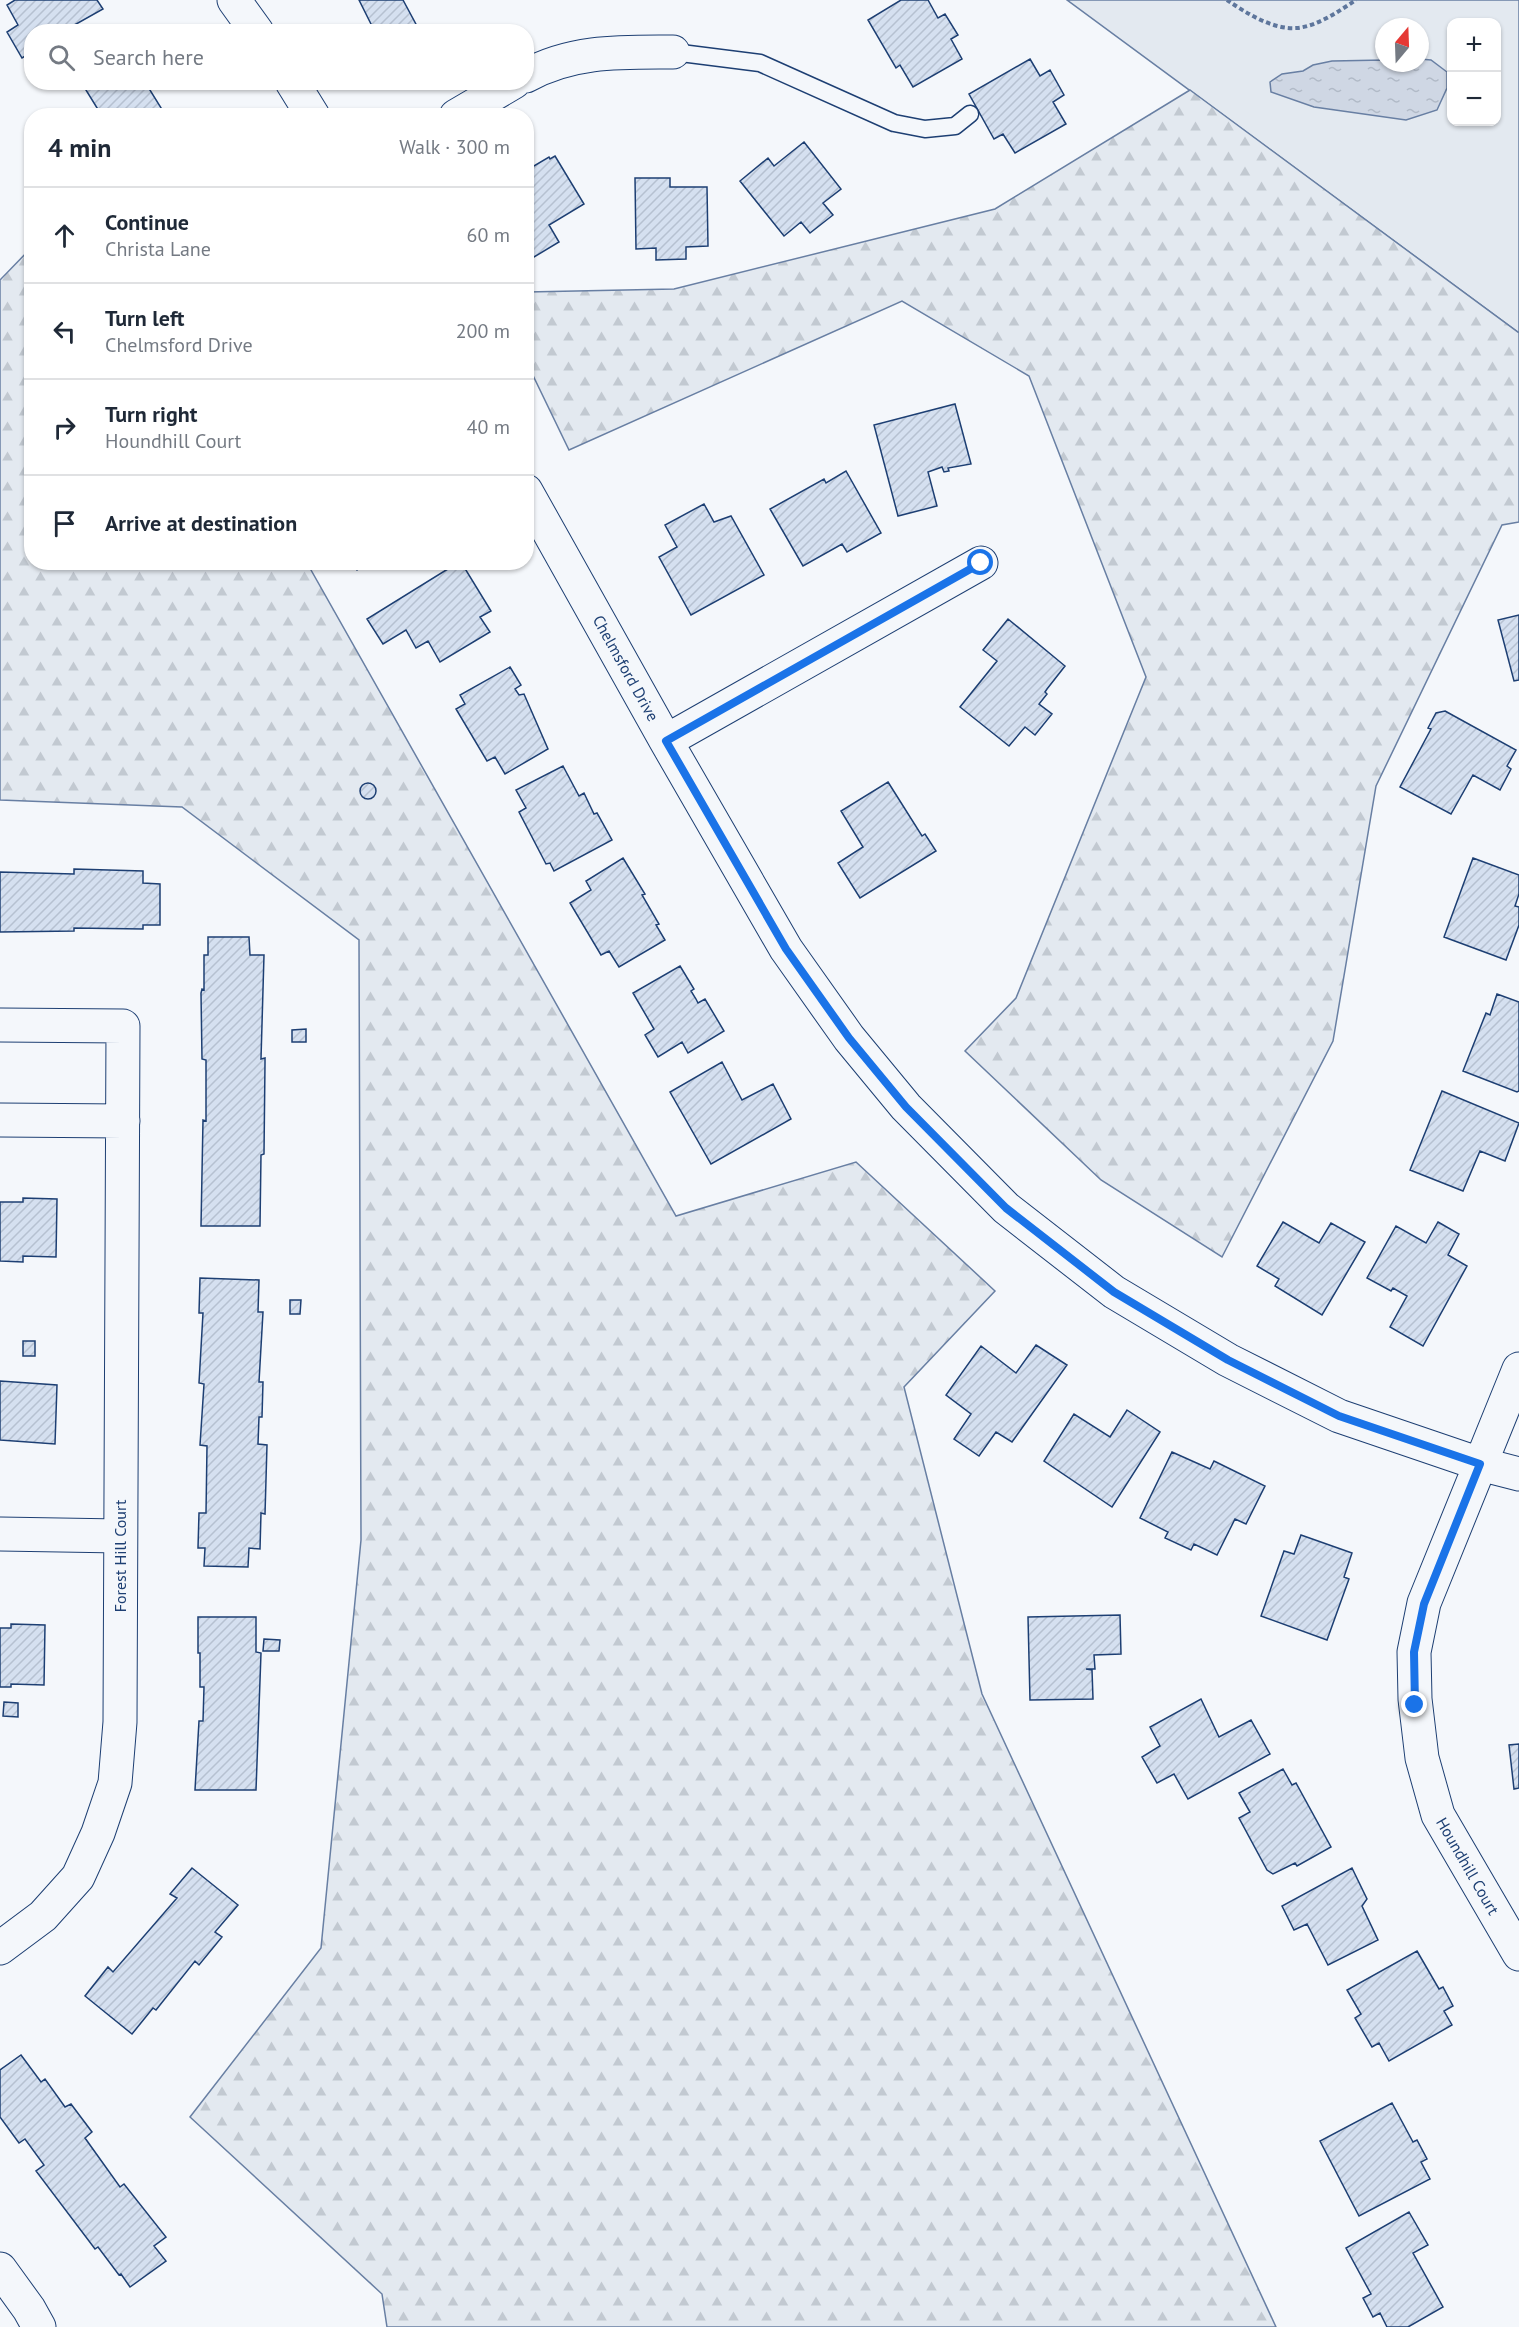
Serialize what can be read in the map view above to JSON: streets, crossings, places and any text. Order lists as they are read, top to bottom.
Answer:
{
  "streets": {
    "street": ["Chelmsford Drive", "Forest Hill Court", "Houndhill Court"]
  },
  "crossings": [
    ["Chelmsford Drive", "Houndhill Court"]
  ],
  "north": "top",
  "page": {
    "map_buttons": ["+", "−"],
    "search": "Search here",
    "heading": ["4 min", "Walk · 300 m"],
    "list": [
      ["Continue", "Christa Lane", "60 m"],
      ["Turn left", "Chelmsford Drive", "200 m"],
      ["Turn right", "Houndhill Court", "40 m"],
      "Arrive at destination"
    ]
  }
}
